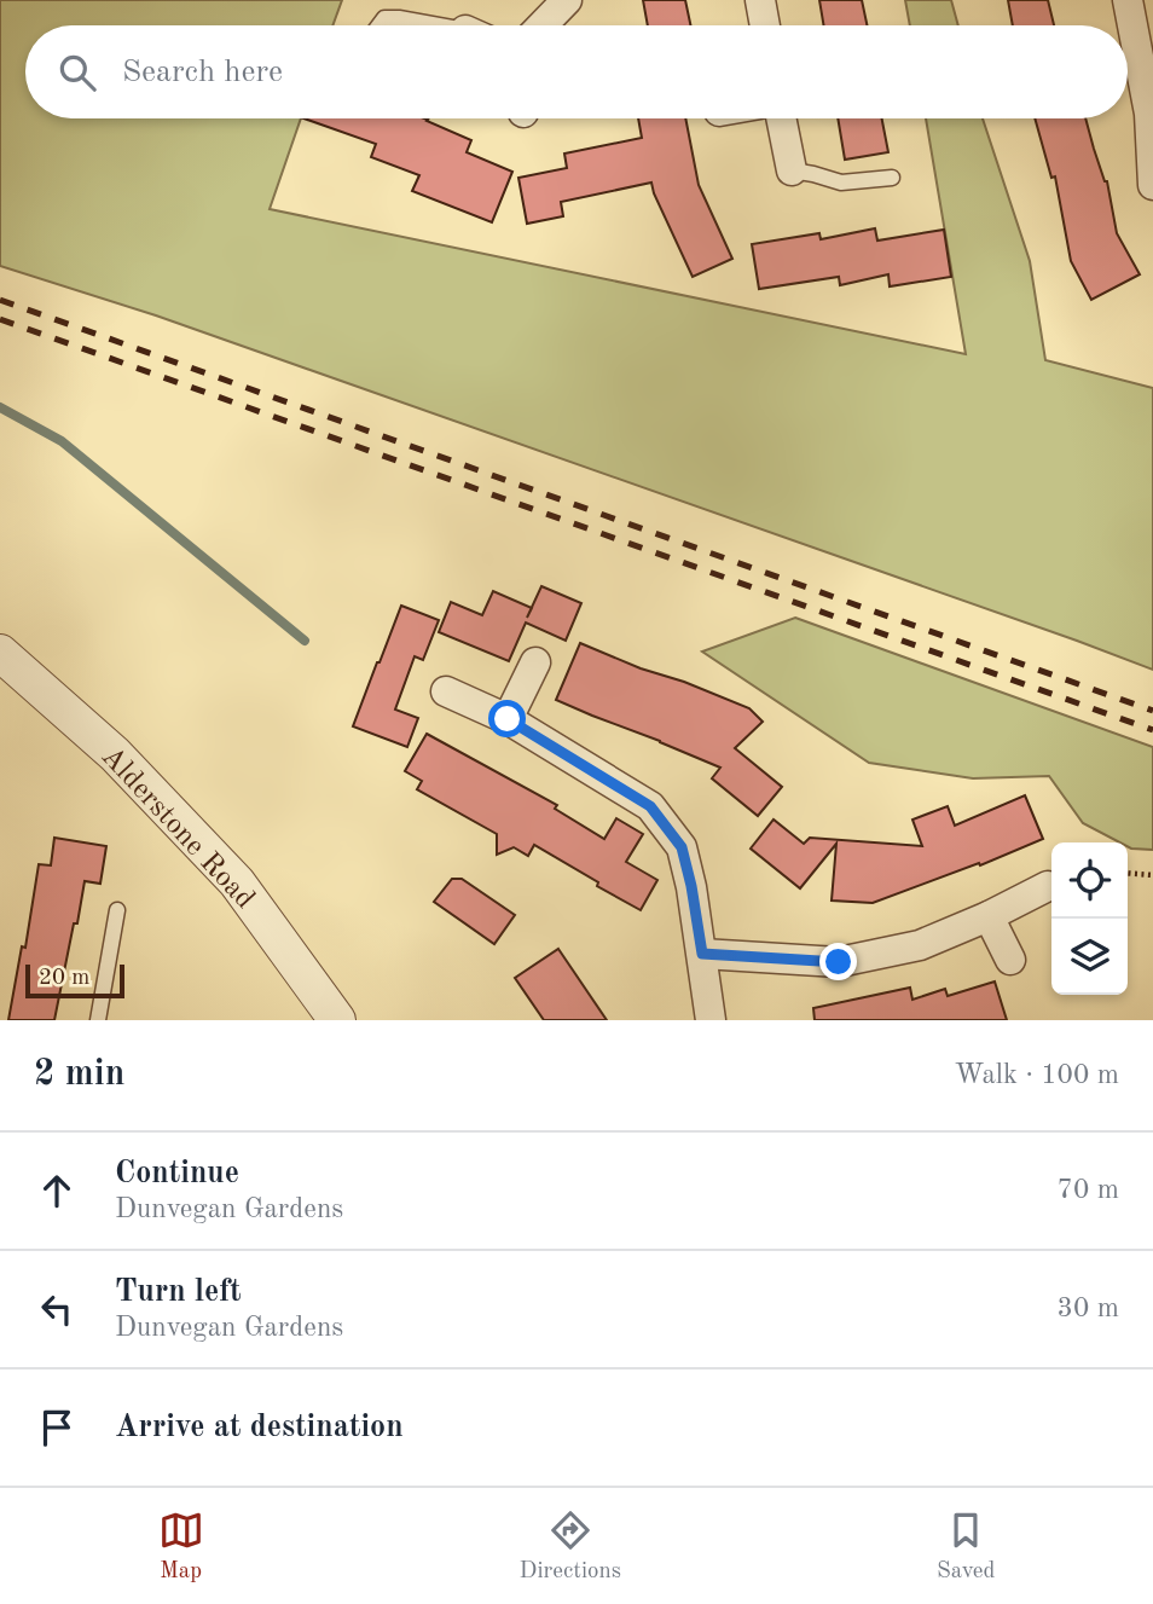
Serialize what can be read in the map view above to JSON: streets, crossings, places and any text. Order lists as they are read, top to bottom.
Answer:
{
  "streets": {
    "street": ["Alderstone Road"]
  },
  "scale_bar": "20 m",
  "page": {
    "search": "Search here",
    "scale": "20 m",
    "heading": ["2 min", "Walk · 100 m"],
    "list": [
      ["Continue", "Dunvegan Gardens", "70 m"],
      ["Turn left", "Dunvegan Gardens", "30 m"],
      "Arrive at destination"
    ],
    "nav": ["Map", "Directions", "Saved"]
  }
}
